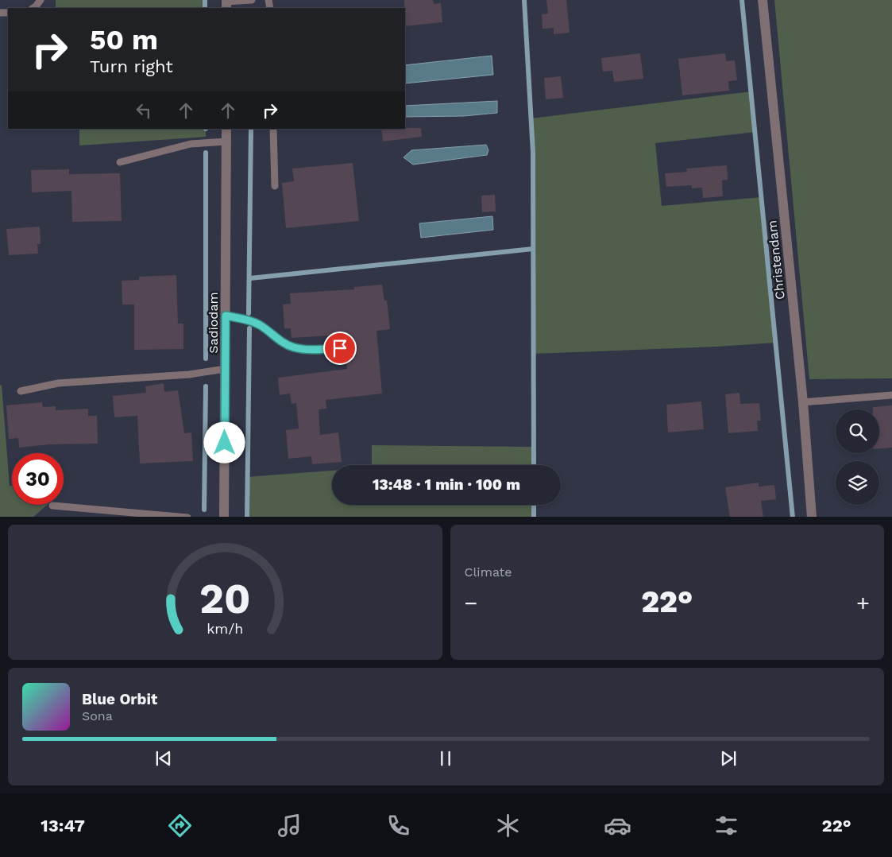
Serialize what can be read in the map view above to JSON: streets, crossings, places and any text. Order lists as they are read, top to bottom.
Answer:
{
  "streets": {
    "street": ["Christendam", "Sadiodam"]
  },
  "page": {
    "turn": ["50 m", "Turn right"],
    "limit": "30",
    "trip": "13:48 · 1 min · 100 m",
    "tile": "Climate",
    "heat": ["−", "22°", "+"],
    "song": ["Blue Orbit", "Sona"],
    "tabs": ["13:47", "22°"],
    "gauge": ["20", "km/h"]
  }
}
